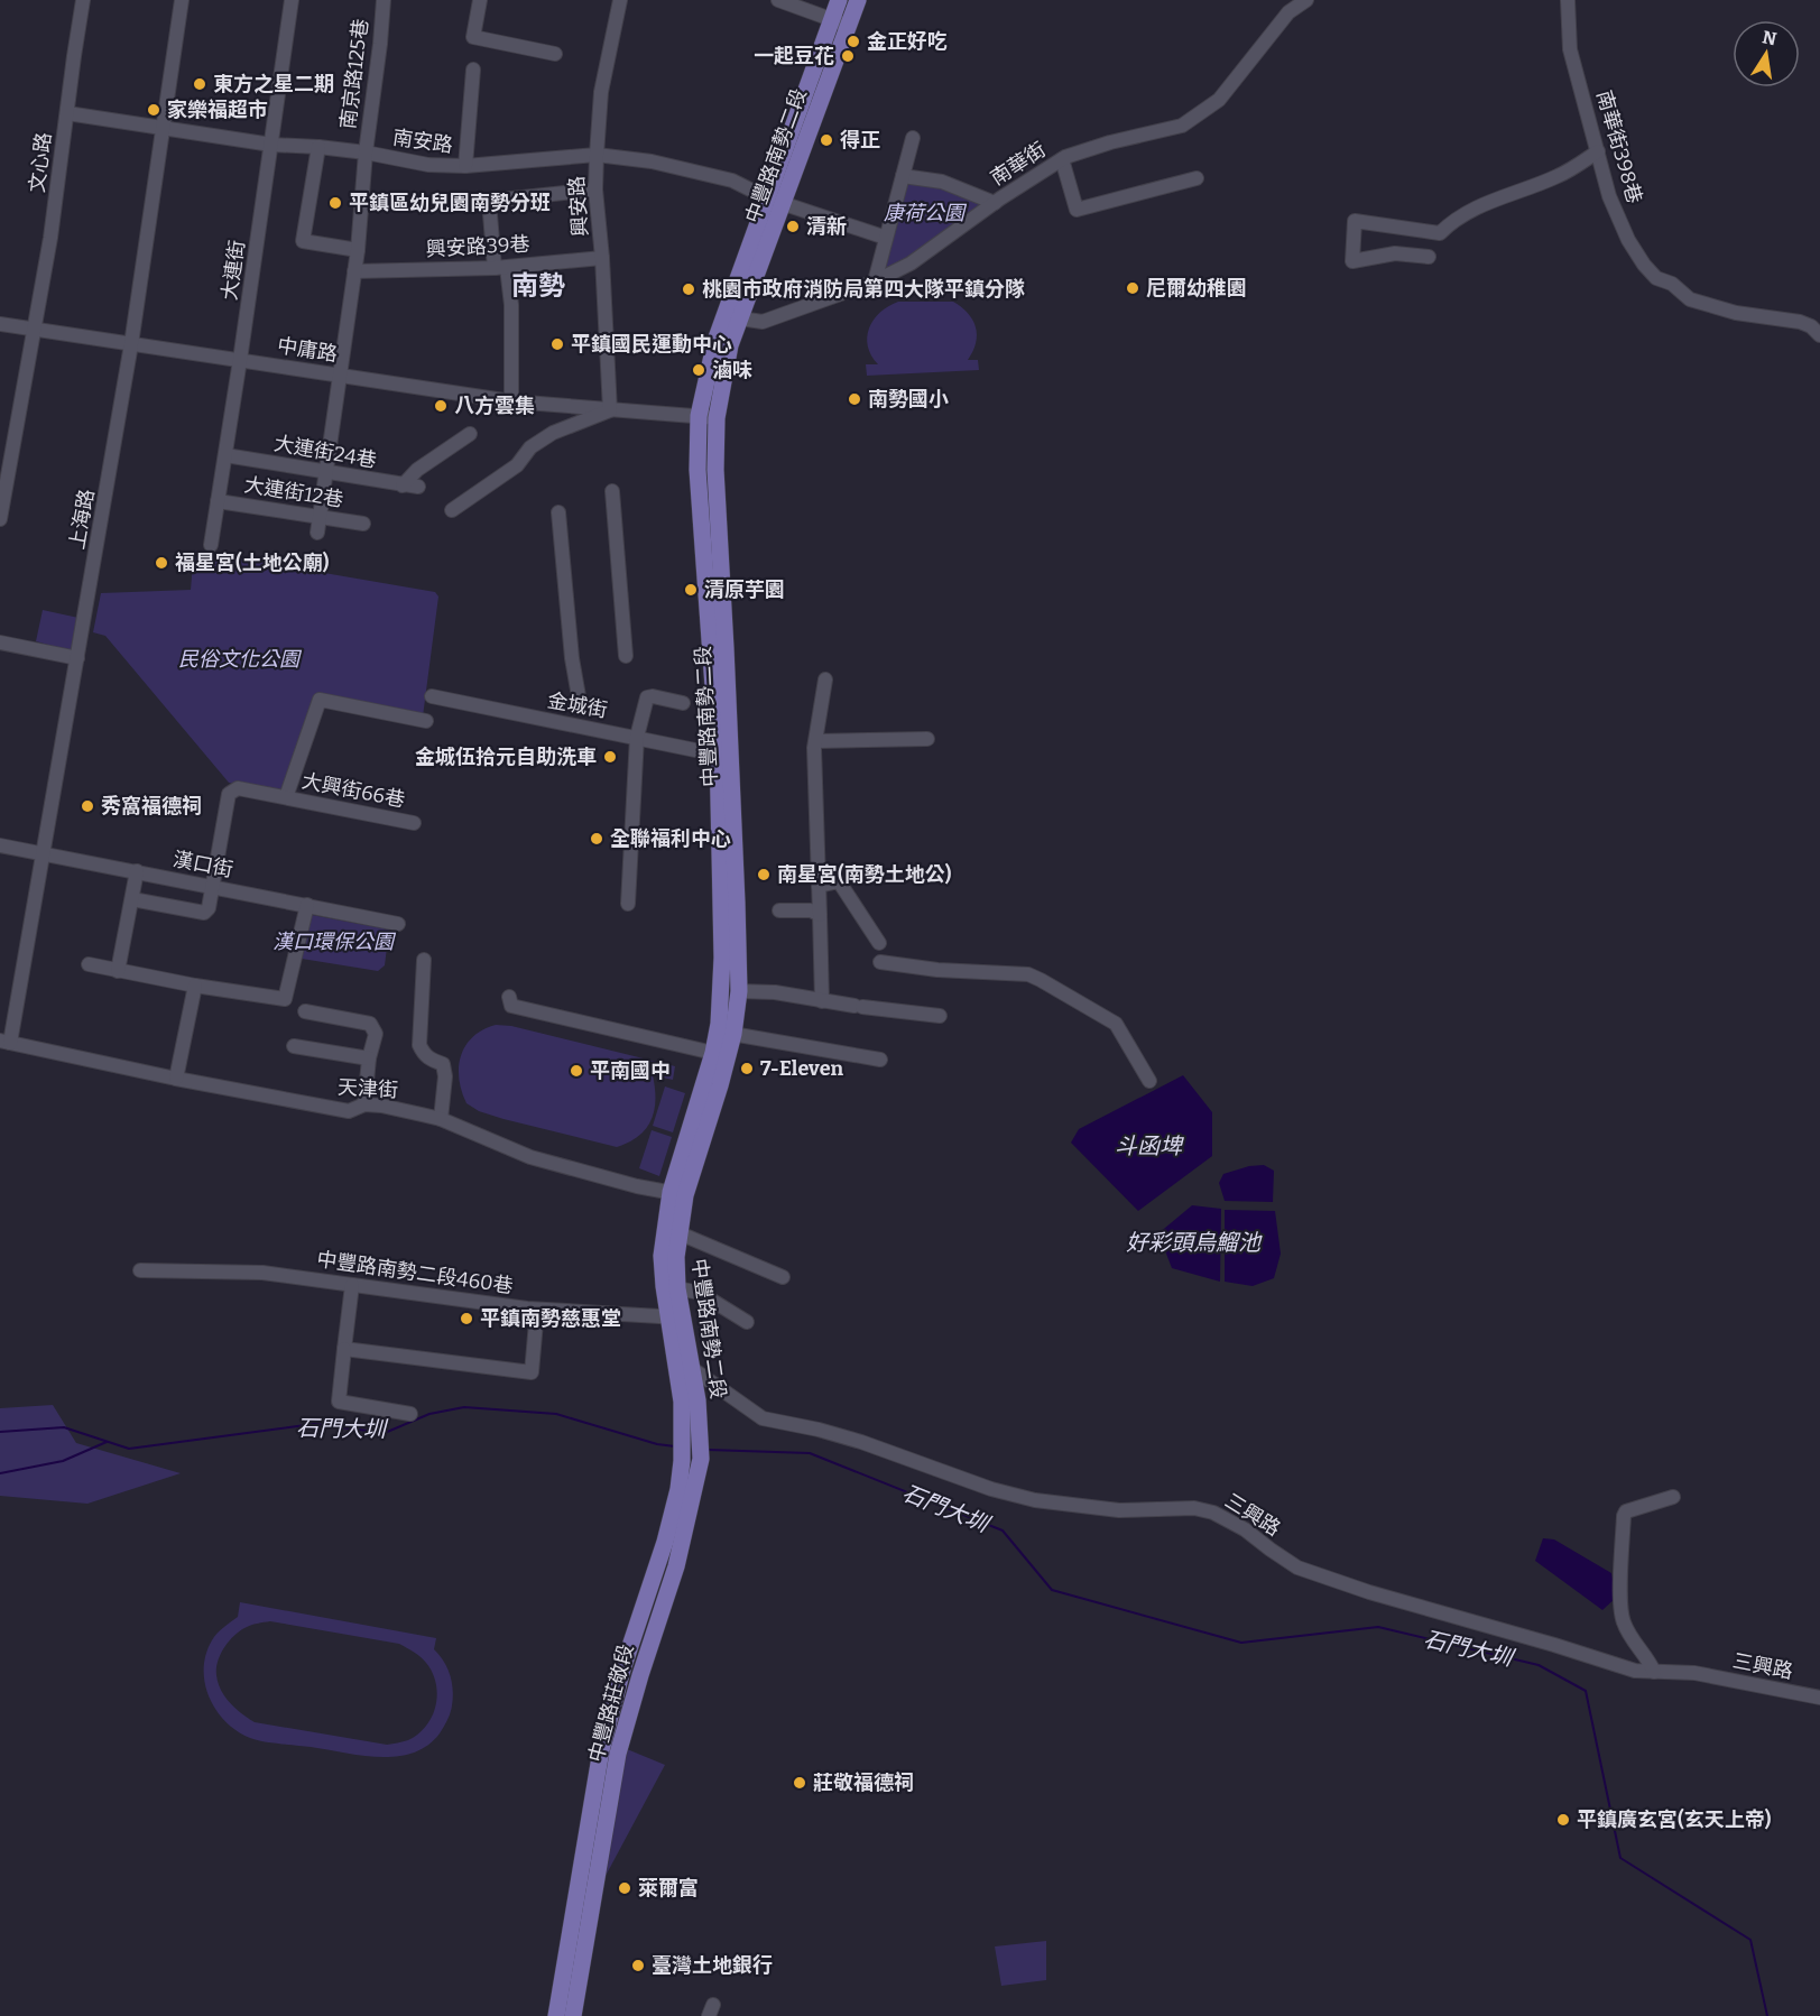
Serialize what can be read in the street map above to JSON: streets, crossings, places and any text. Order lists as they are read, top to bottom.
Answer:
{
  "streets": {
    "main road": ["中豐路南勢二段", "中豐路莊敬段"],
    "street": [
      "南京路125巷",
      "南安路",
      "南華街398巷",
      "文心路",
      "南華街",
      "興安路",
      "興安路39巷",
      "大連街",
      "中庸路",
      "大連街24巷",
      "大連街12巷",
      "上海路",
      "金城街",
      "大興街66巷",
      "漢口街",
      "天津街",
      "中豐路南勢二段460巷",
      "三興路"
    ]
  },
  "crossings": [
    ["南京路125巷", "南安路"],
    ["南京路125巷", "興安路39巷"],
    ["南京路125巷", "中庸路"],
    ["南京路125巷", "大連街24巷"],
    ["南京路125巷", "大連街12巷"],
    ["南安路", "中豐路南勢二段"],
    ["南安路", "文心路"],
    ["南安路", "興安路"],
    ["南安路", "大連街"],
    ["南安路", "上海路"],
    ["中豐路南勢二段", "南華街"],
    ["中豐路南勢二段", "中庸路"],
    ["中豐路南勢二段", "金城街"],
    ["中豐路南勢二段", "天津街"],
    ["中豐路南勢二段", "中豐路南勢二段460巷"],
    ["中豐路南勢二段", "三興路"],
    ["中豐路南勢二段", "中豐路莊敬段"],
    ["文心路", "中庸路"],
    ["興安路", "興安路39巷"],
    ["興安路", "中庸路"],
    ["大連街", "中庸路"],
    ["大連街", "大連街24巷"],
    ["大連街", "大連街12巷"],
    ["中庸路", "上海路"],
    ["上海路", "漢口街"],
    ["上海路", "天津街"],
    ["大興街66巷", "漢口街"]
  ],
  "districts": ["南勢"],
  "water": ["斗函埤", "好彩頭烏鰡池", "石門大圳"],
  "parks": ["康荷公園", "民俗文化公園", "漢口環保公園"],
  "places": [
    "金正好吃",
    "一起豆花",
    "東方之星二期",
    "家樂福超市",
    "得正",
    "平鎮區幼兒園南勢分班",
    "清新",
    "尼爾幼稚園",
    "桃園市政府消防局第四大隊平鎮分隊",
    "平鎮國民運動中心",
    "滷味",
    "南勢國小",
    "八方雲集",
    "福星宮(土地公廟)",
    "清原芋園",
    "金城伍拾元自助洗車",
    "秀窩福德祠",
    "全聯福利中心",
    "南星宮(南勢土地公)",
    "7-Eleven",
    "平南國中",
    "平鎮南勢慈惠堂",
    "莊敬福德祠",
    "平鎮廣玄宮(玄天上帝)",
    "萊爾富",
    "臺灣土地銀行"
  ],
  "north": "top"
}
